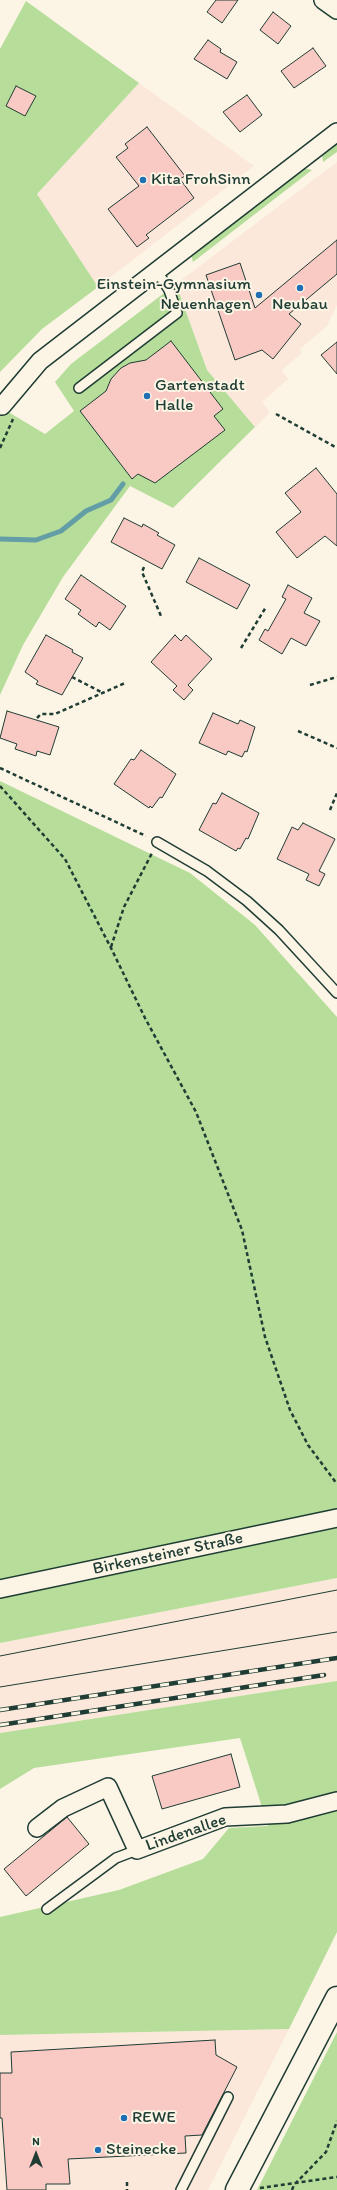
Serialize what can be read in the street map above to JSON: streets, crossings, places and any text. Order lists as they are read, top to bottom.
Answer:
{
  "streets": {
    "street": ["Birkensteiner Straße", "Lindenallee"]
  },
  "places": [
    "Kita FrohSinn",
    "Neubau",
    "Einstein-Gymnasium Neuenhagen",
    "Gartenstadt Halle",
    "REWE",
    "Steinecke"
  ],
  "north": "top"
}
